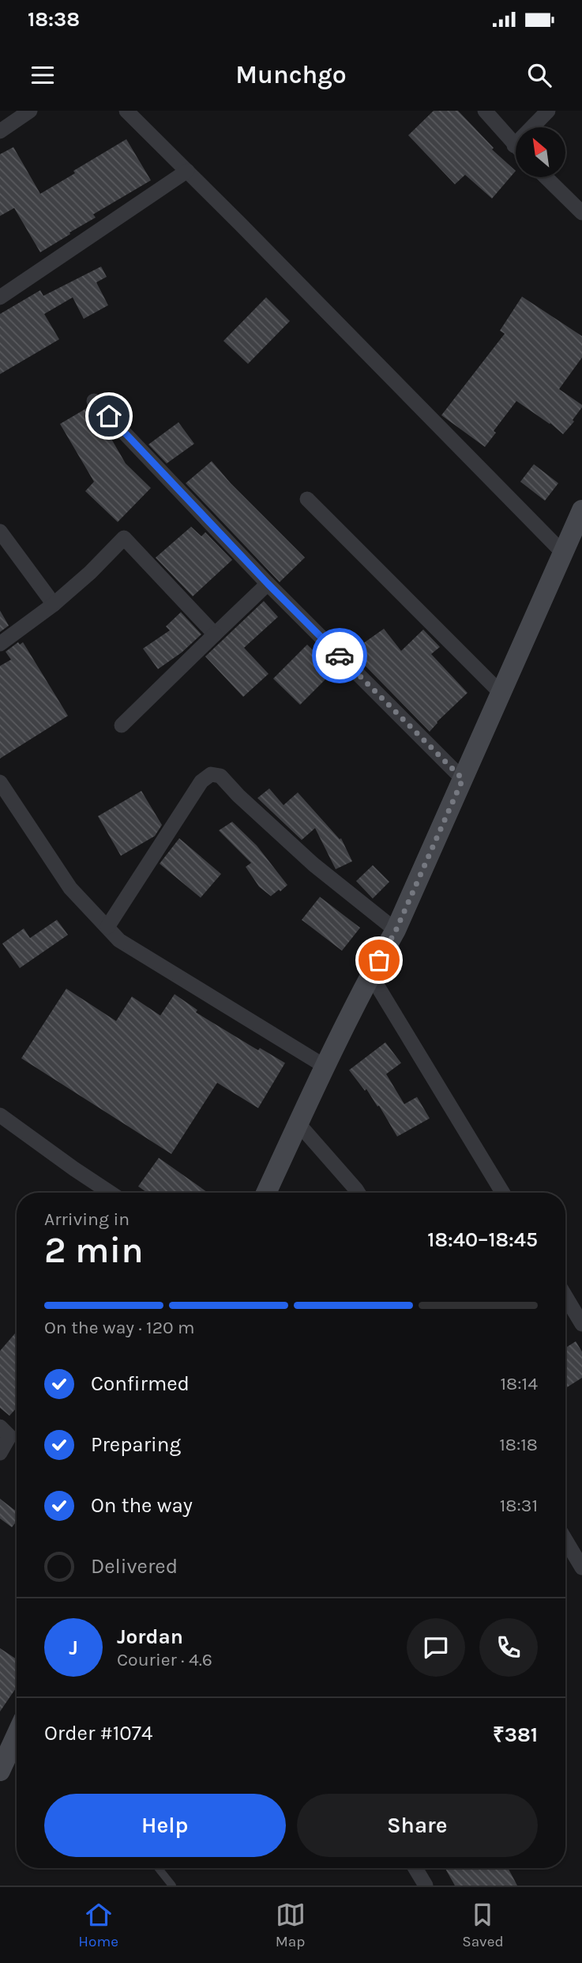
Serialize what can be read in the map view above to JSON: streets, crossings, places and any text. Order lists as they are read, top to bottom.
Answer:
{
  "north": "top left",
  "page": {
    "status": "18:38",
    "header": "Munchgo",
    "heading": ["2 min", "Arriving in", "18:40–18:45"],
    "panel": [
      "Jordan",
      "Courier · 4.6",
      "Order #1074",
      "₹381"
    ],
    "bar": "On the way · 120 m",
    "list": [
      ["Confirmed", "18:14"],
      ["Preparing", "18:18"],
      ["On the way", "18:31"],
      "Delivered"
    ],
    "round": "J",
    "buttons": ["Help", "Share"],
    "tabs": ["Home", "Map", "Saved"]
  }
}
